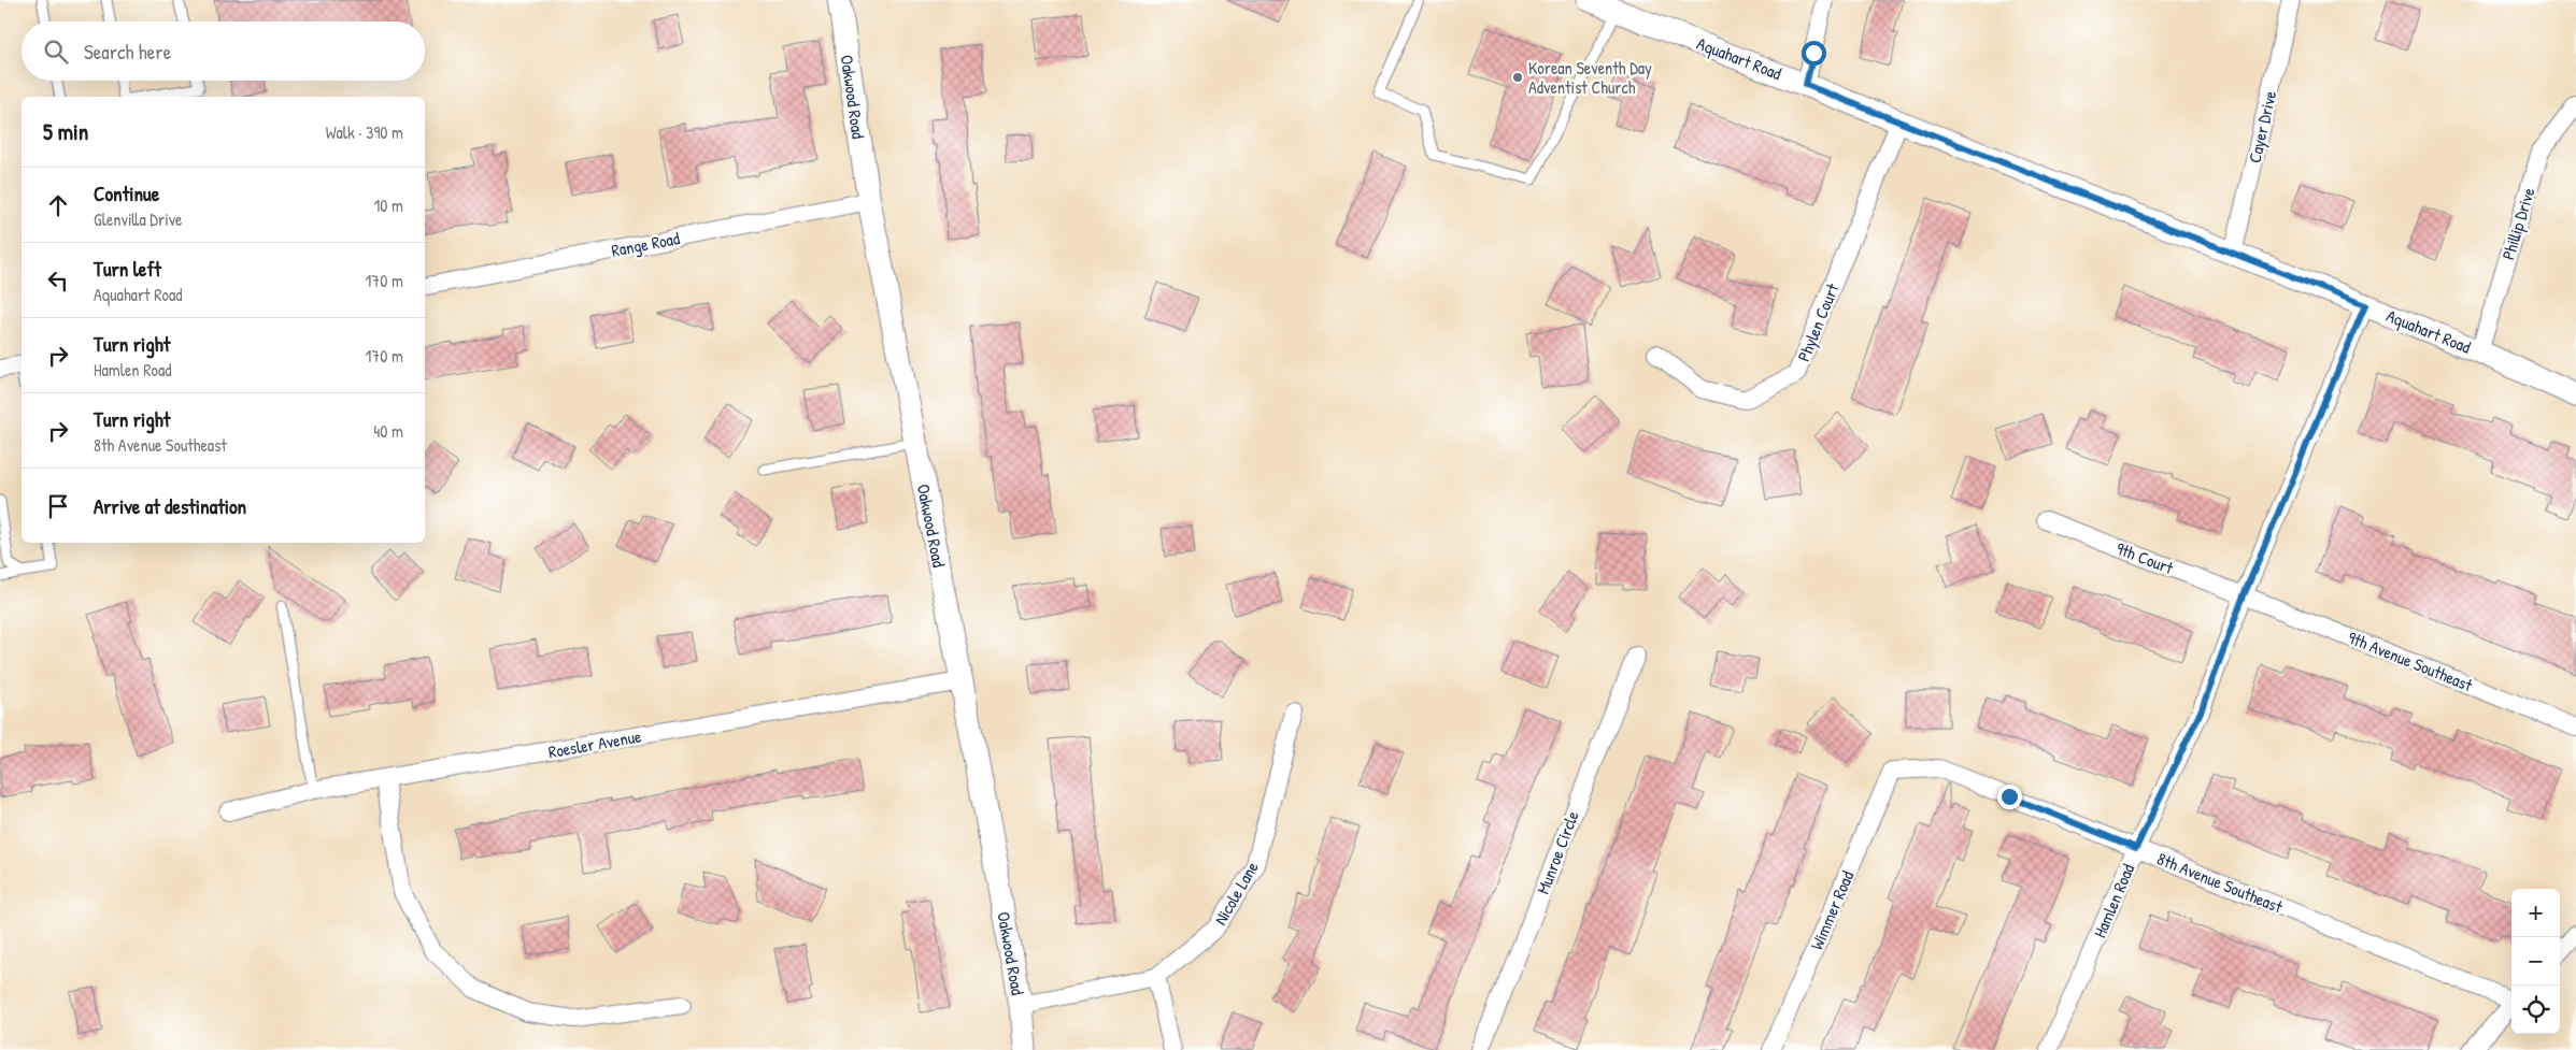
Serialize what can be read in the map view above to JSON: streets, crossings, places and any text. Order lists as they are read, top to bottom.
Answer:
{
  "streets": {
    "street": [
      "Aquahart Road",
      "Oakwood Road",
      "Cayer Drive",
      "Phillip Drive",
      "Range Road",
      "Phylen Court",
      "9th Court",
      "9th Avenue Southeast",
      "Roesler Avenue",
      "Munroe Circle",
      "8th Avenue Southeast",
      "Nicole Lane",
      "Hamlen Road",
      "Wimmer Road"
    ]
  },
  "crossings": [
    ["Aquahart Road", "Cayer Drive"],
    ["Aquahart Road", "Phillip Drive"],
    ["Aquahart Road", "Phylen Court"],
    ["Aquahart Road", "Hamlen Road"],
    ["Oakwood Road", "Range Road"],
    ["Oakwood Road", "Roesler Avenue"],
    ["Oakwood Road", "Nicole Lane"],
    ["9th Court", "9th Avenue Southeast"],
    ["9th Court", "Hamlen Road"],
    ["9th Avenue Southeast", "Hamlen Road"],
    ["8th Avenue Southeast", "Hamlen Road"],
    ["8th Avenue Southeast", "Wimmer Road"]
  ],
  "places": ["Korean Seventh Day Adventist Church"],
  "page": {
    "search": "Search here",
    "heading": ["5 min", "Walk · 390 m"],
    "list": [
      ["Continue", "Glenvilla Drive", "10 m"],
      ["Turn left", "Aquahart Road", "170 m"],
      ["Turn right", "Hamlen Road", "170 m"],
      ["Turn right", "8th Avenue Southeast", "40 m"],
      "Arrive at destination"
    ],
    "map_buttons": ["+", "−"]
  }
}
